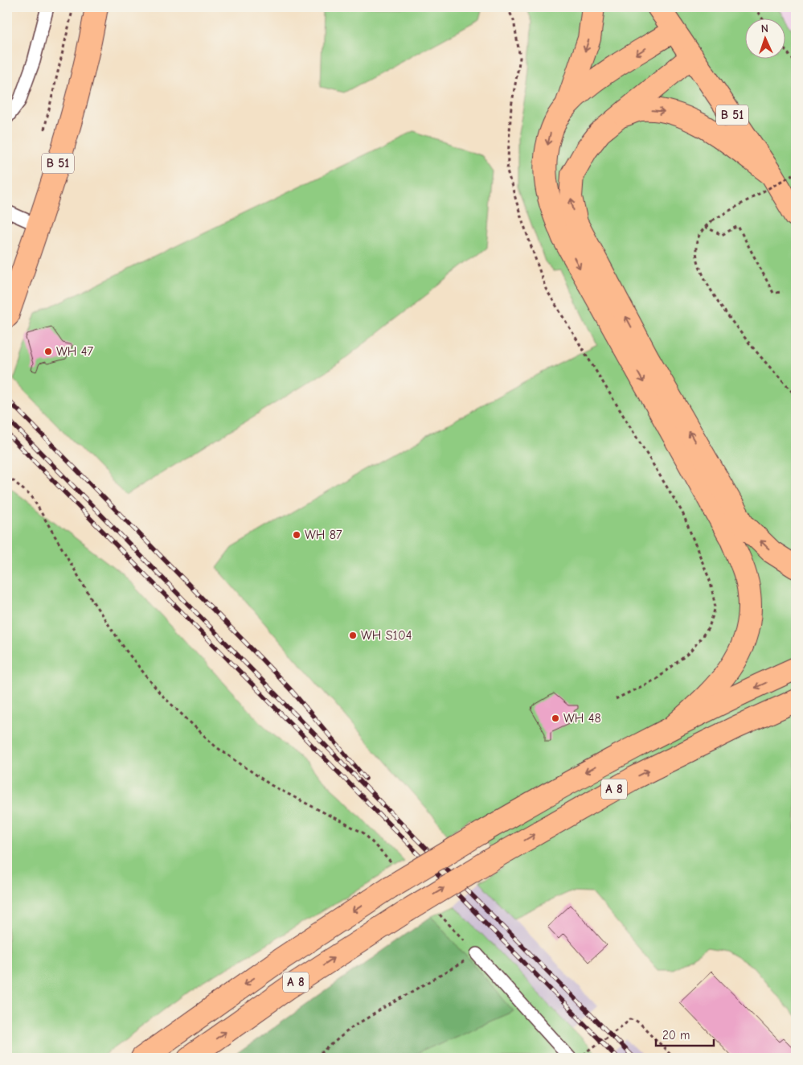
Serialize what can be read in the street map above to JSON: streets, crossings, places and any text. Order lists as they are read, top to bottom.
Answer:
{
  "streets": {
    "main road": ["B 51", "A 8"]
  },
  "places": [
    "WH 47",
    "WH 87",
    "WH S104",
    "WH 48"
  ],
  "scale_bar": "20 m",
  "north": "top"
}
